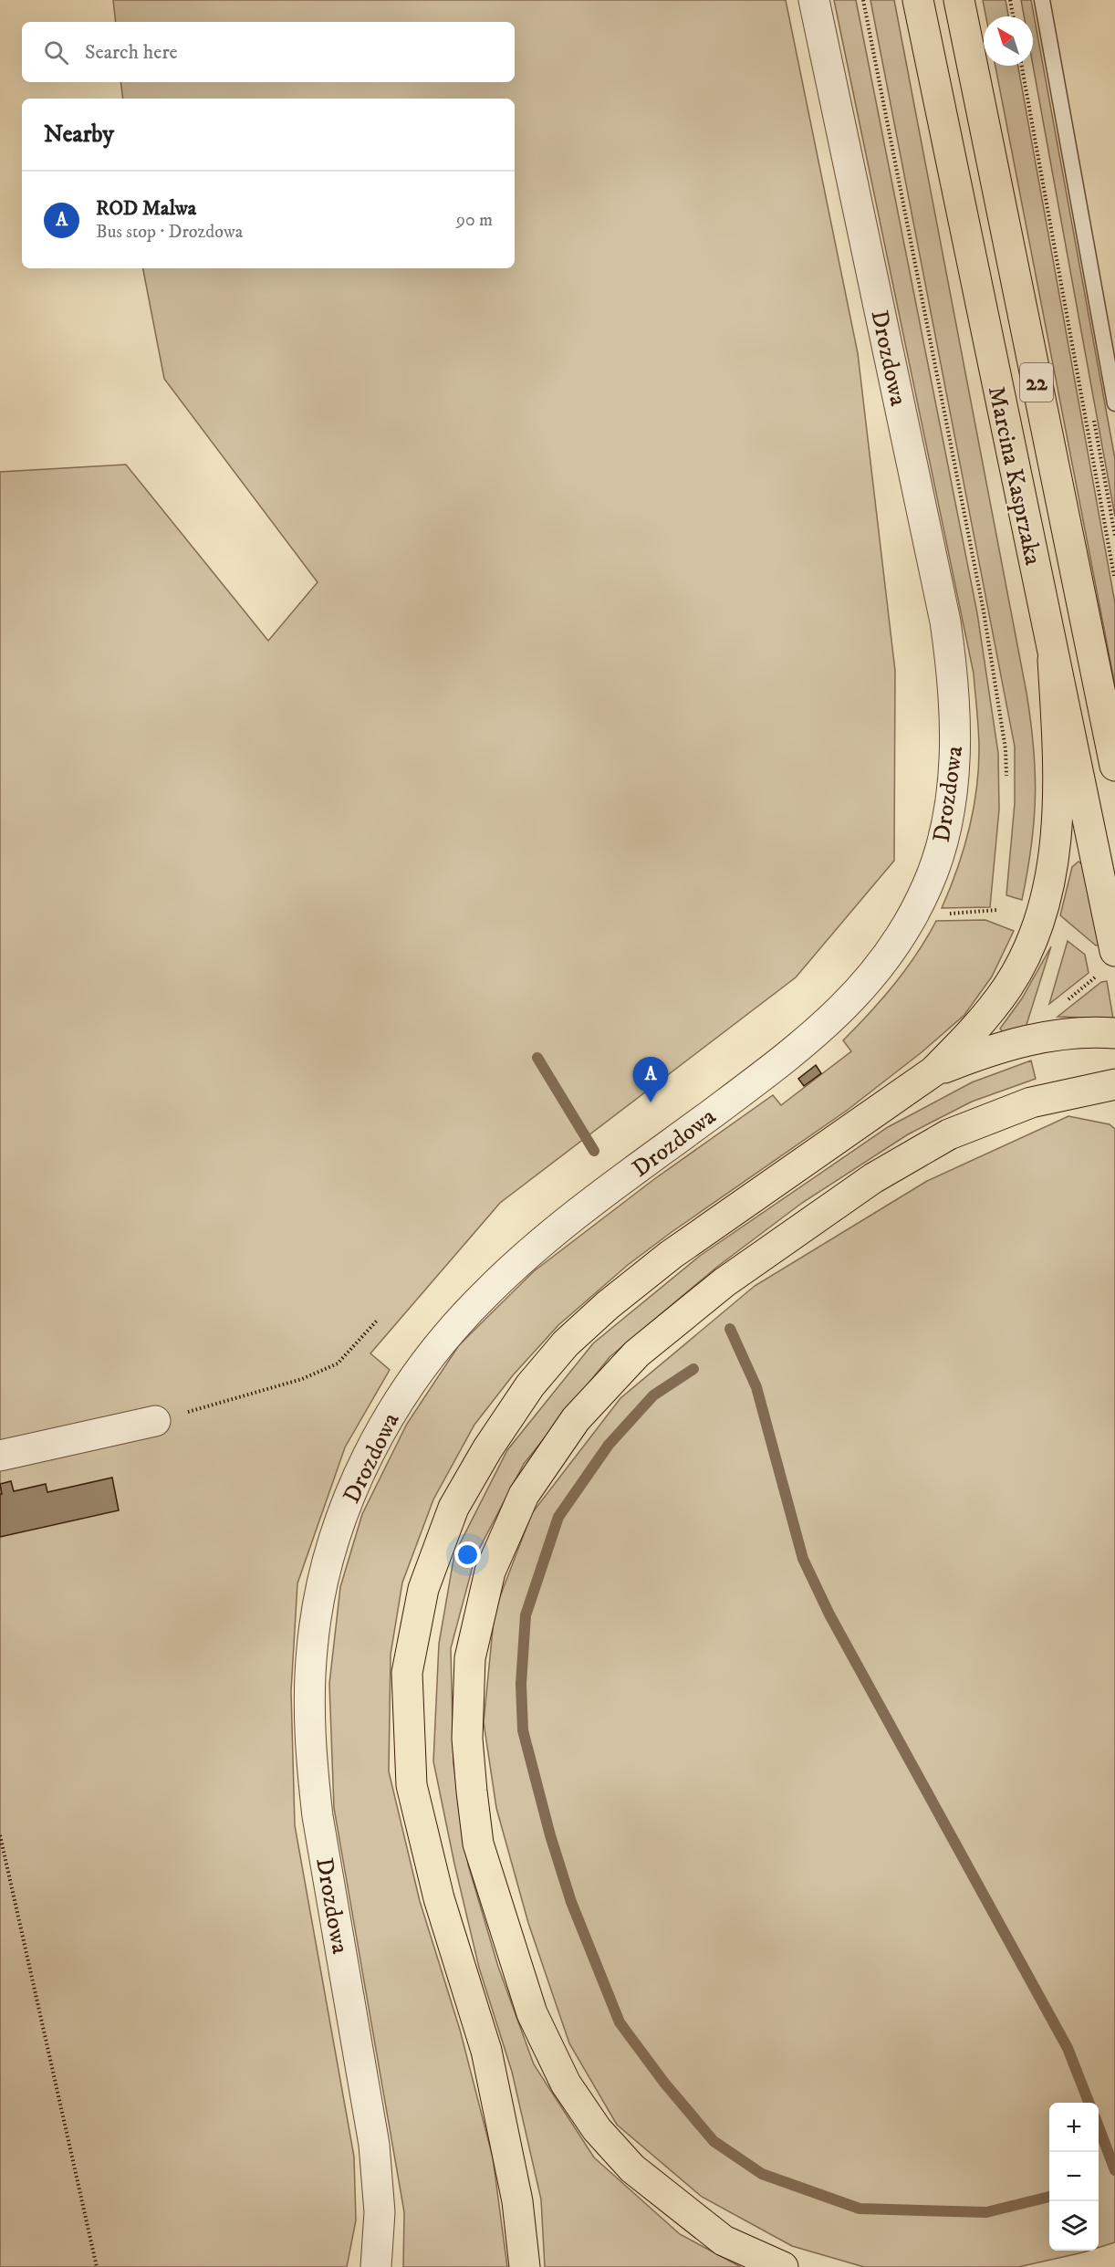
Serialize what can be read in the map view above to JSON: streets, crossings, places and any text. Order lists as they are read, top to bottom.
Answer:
{
  "streets": {
    "main road": ["22", "Marcina Kasprzaka"],
    "street": ["Drozdowa"]
  },
  "north": "top left",
  "page": {
    "search": "Search here",
    "heading": "Nearby",
    "list": [
      {
        "mark": "A",
        "name": "ROD Malwa",
        "note": "Bus stop · Drozdowa",
        "value": "90 m"
      }
    ],
    "pins": "A",
    "map_buttons": ["+", "−"]
  }
}
